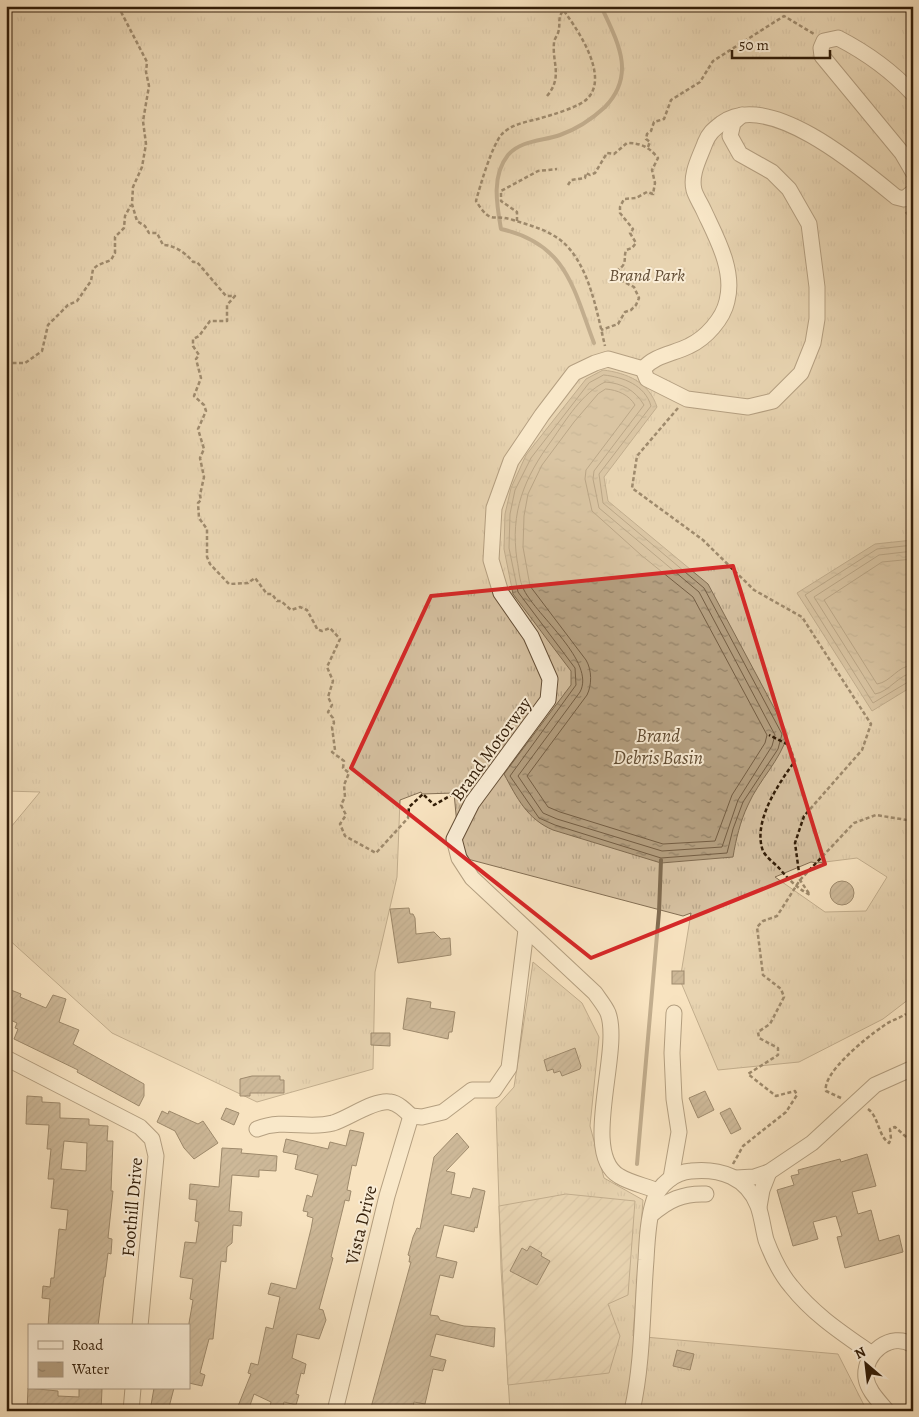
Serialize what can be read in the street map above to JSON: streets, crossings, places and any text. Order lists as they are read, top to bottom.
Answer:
{
  "streets": {
    "street": ["Brand Motorway", "Foothill Drive", "Vista Drive"]
  },
  "water": ["Brand Debris Basin"],
  "parks": ["Brand Park"],
  "legend": ["Road", "Water"],
  "scale_bar": "50 m",
  "north": "top left"
}
